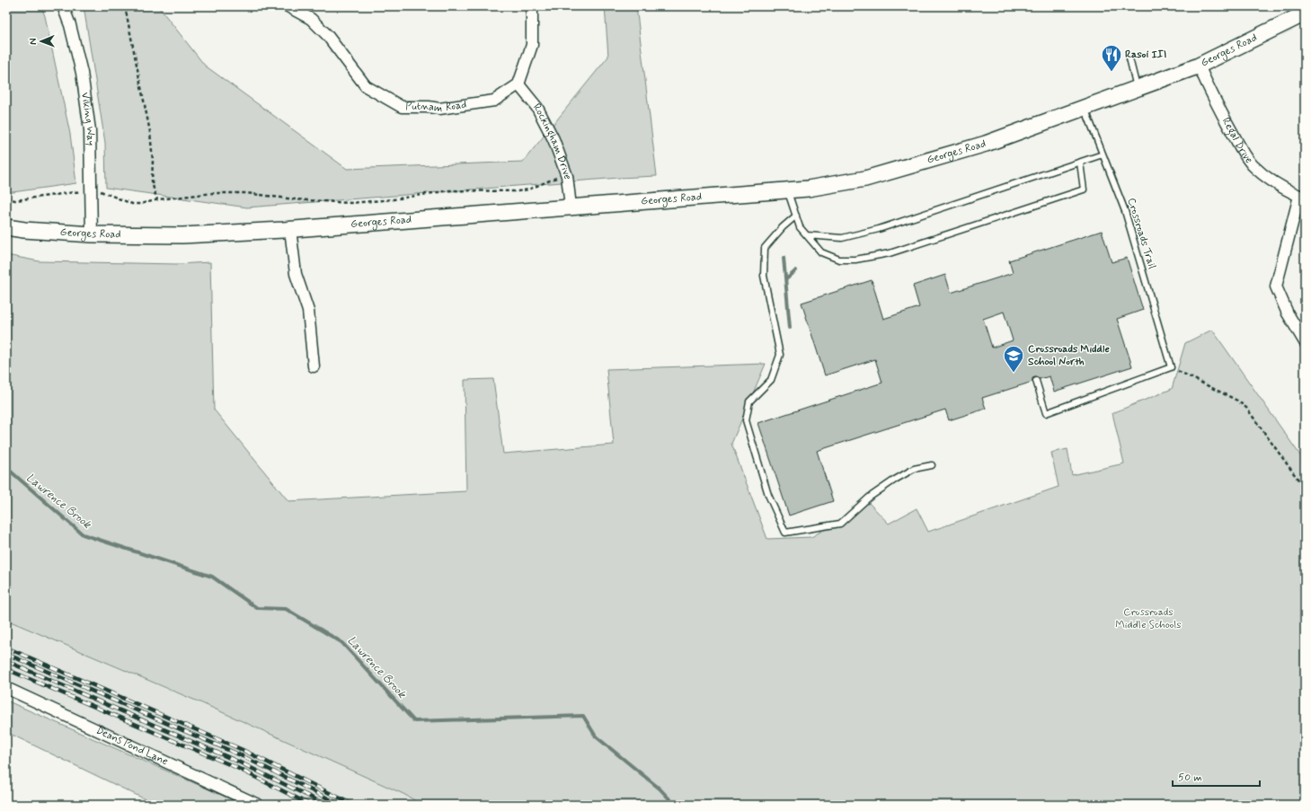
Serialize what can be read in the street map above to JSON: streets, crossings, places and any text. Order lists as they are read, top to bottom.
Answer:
{
  "streets": {
    "street": [
      "Georges Road",
      "Putnam Road",
      "Viking Way",
      "Regal Drive",
      "Rockingham Drive",
      "Deans Pond Lane"
    ],
    "lane": ["Crossroads Trail"]
  },
  "crossings": [
    ["Georges Road", "Viking Way"],
    ["Georges Road", "Regal Drive"],
    ["Georges Road", "Rockingham Drive"],
    ["Georges Road", "Crossroads Trail"],
    ["Putnam Road", "Rockingham Drive"]
  ],
  "water": ["Lawrence Brook"],
  "parks": ["Crossroads Middle Schools"],
  "places": {
    "restaurant": ["Rasoi III"],
    "school or university": ["Crossroads Middle School North"]
  },
  "scale_bar": "50 m",
  "north": "left"
}
